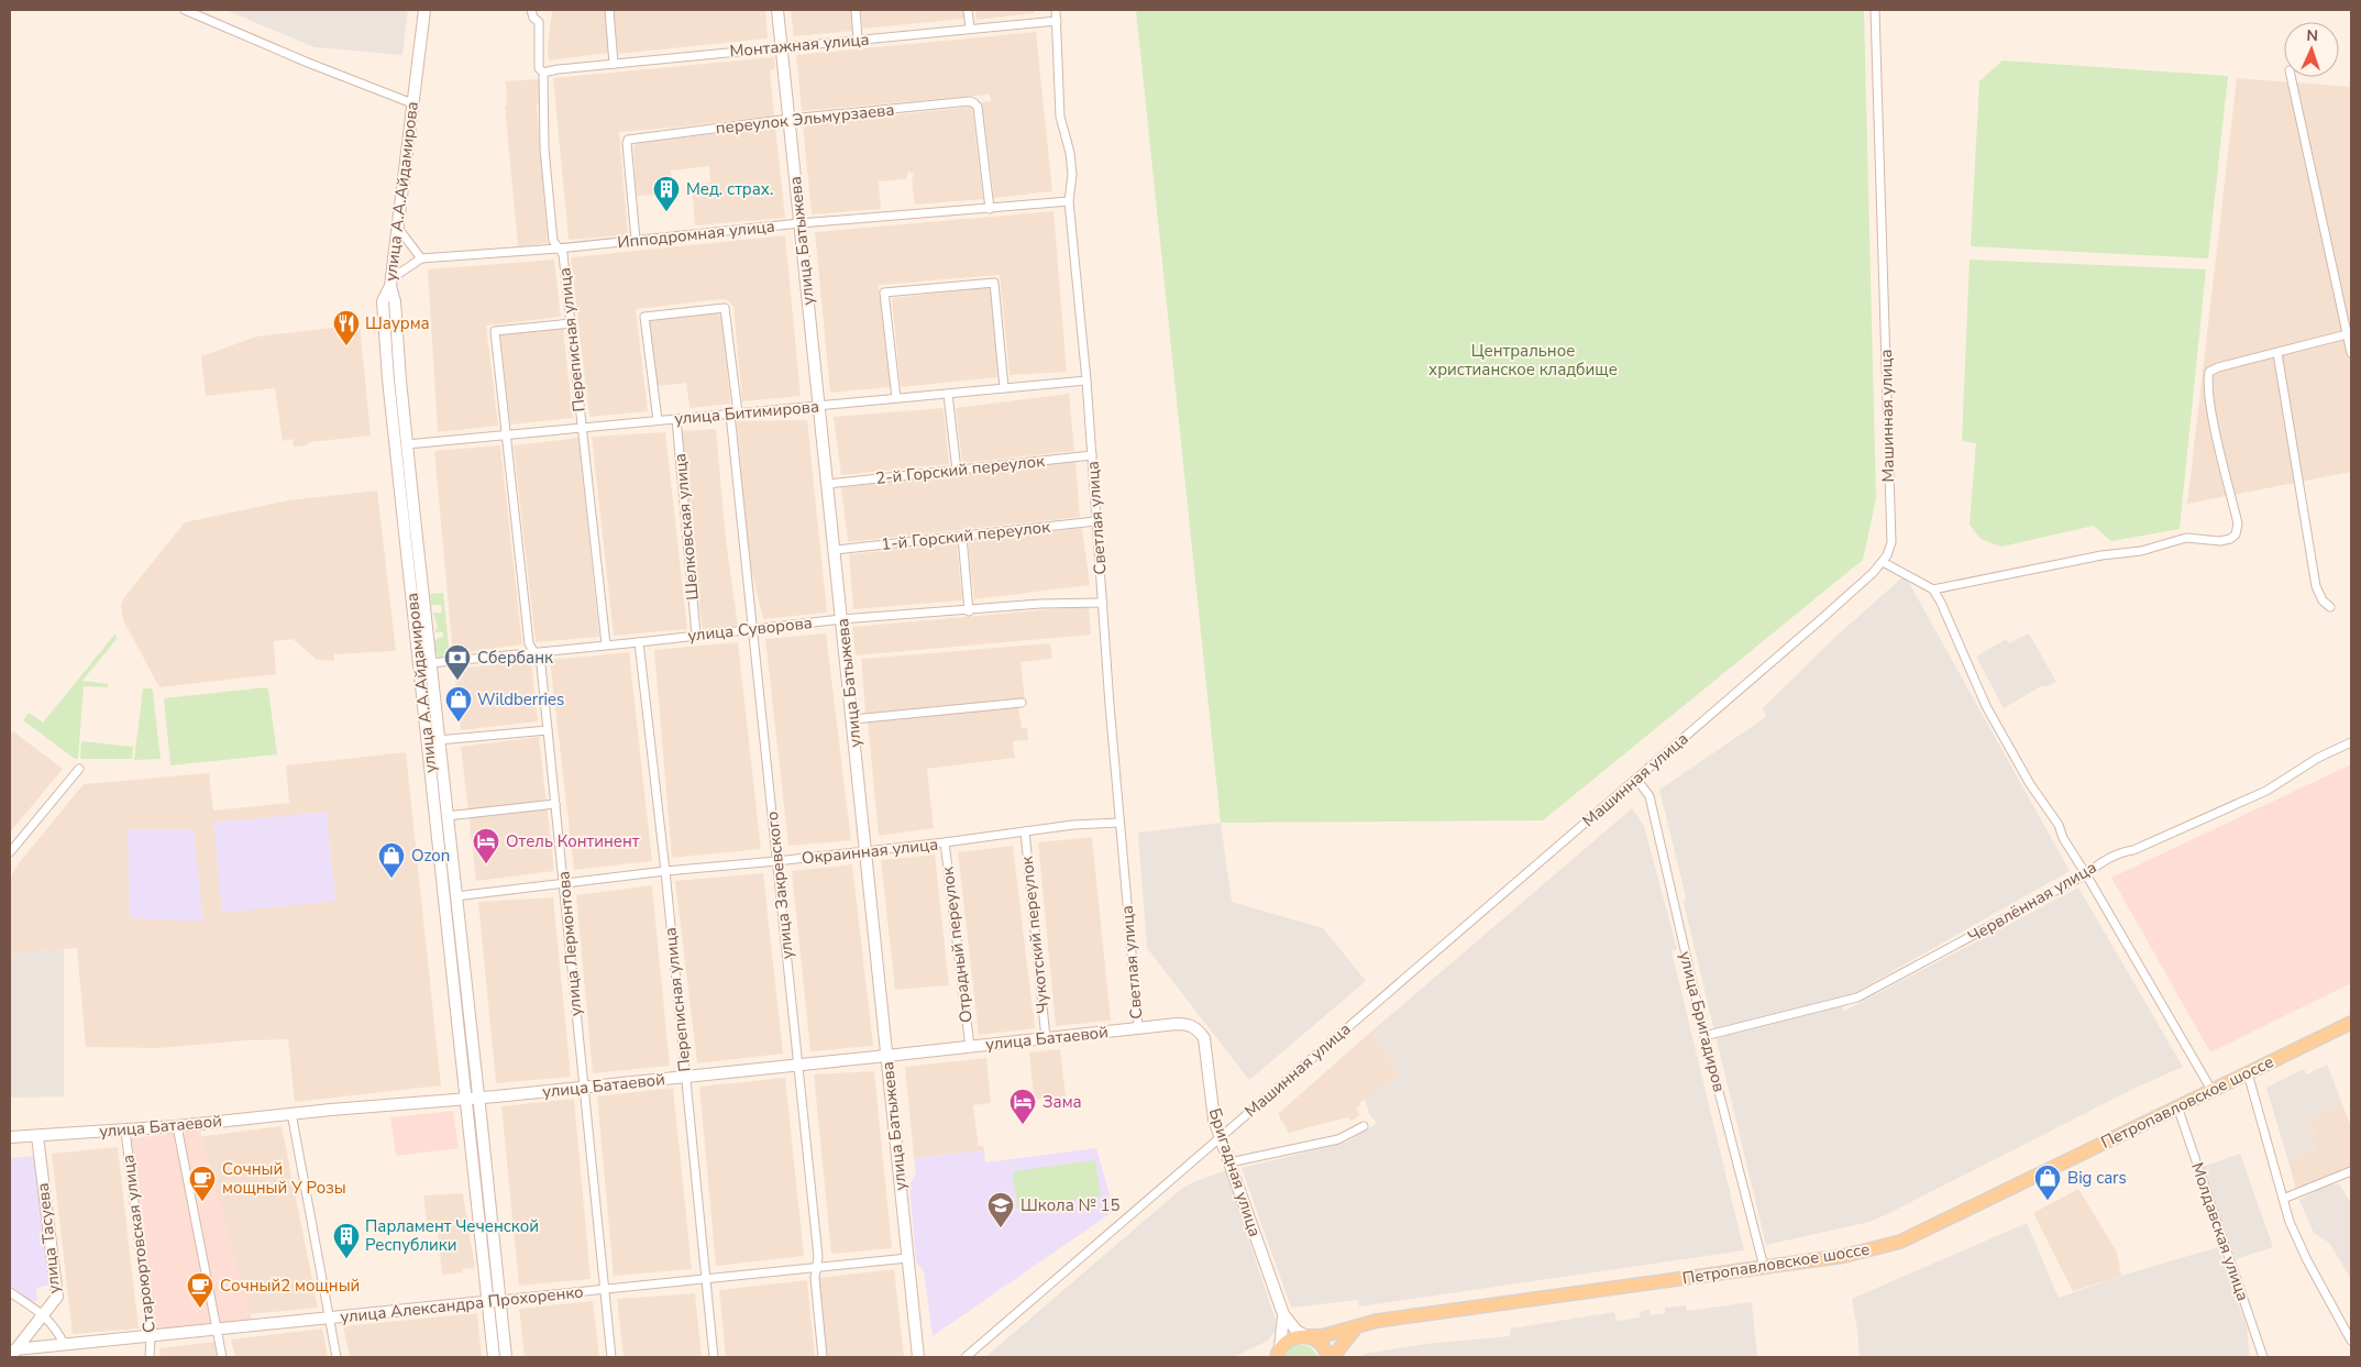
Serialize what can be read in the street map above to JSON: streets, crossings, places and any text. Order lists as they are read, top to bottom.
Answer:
{
  "streets": {
    "main road": [
      "улица А.А.Айдамирова",
      "улица Батыжева",
      "улица Батаевой",
      "Петропавловское шоссе",
      "Бригадная улица",
      "улица Тасуева",
      "улица Александра Прохоренко"
    ],
    "street": [
      "Монтажная улица",
      "переулок Эльмурзаева",
      "Ипподромная улица",
      "Переписная улица",
      "улица Битимирова",
      "Машинная улица",
      "2-й Горский переулок",
      "Светлая улица",
      "Шелковская улица",
      "1-й Горский переулок",
      "улица Суворова",
      "Окраинная улица",
      "улица Закревского",
      "Червлённая улица",
      "Чукотский переулок",
      "улица Лермонтова",
      "Отрадный переулок",
      "улица Бригадиров",
      "Молдавская улица",
      "Староюртовская улица"
    ]
  },
  "crossings": [
    ["Монтажная улица", "улица Батыжева"],
    ["Монтажная улица", "Переписная улица"],
    ["Монтажная улица", "Светлая улица"],
    ["переулок Эльмурзаева", "Ипподромная улица"],
    ["переулок Эльмурзаева", "улица Батыжева"],
    ["улица А.А.Айдамирова", "Ипподромная улица"],
    ["улица А.А.Айдамирова", "улица Битимирова"],
    ["улица А.А.Айдамирова", "улица Суворова"],
    ["улица А.А.Айдамирова", "Окраинная улица"],
    ["улица А.А.Айдамирова", "улица Батаевой"],
    ["улица А.А.Айдамирова", "улица Александра Прохоренко"],
    ["Ипподромная улица", "улица Батыжева"],
    ["Ипподромная улица", "Переписная улица"],
    ["Ипподромная улица", "Светлая улица"],
    ["улица Батыжева", "улица Битимирова"],
    ["улица Батыжева", "2-й Горский переулок"],
    ["улица Батыжева", "1-й Горский переулок"],
    ["улица Батыжева", "улица Суворова"],
    ["улица Батыжева", "Окраинная улица"],
    ["улица Батыжева", "улица Батаевой"],
    ["улица Батыжева", "улица Александра Прохоренко"],
    ["Переписная улица", "улица Битимирова"],
    ["Переписная улица", "улица Суворова"],
    ["Переписная улица", "Окраинная улица"],
    ["Переписная улица", "улица Лермонтова"],
    ["Переписная улица", "улица Батаевой"],
    ["Переписная улица", "улица Александра Прохоренко"],
    ["улица Битимирова", "Светлая улица"],
    ["улица Битимирова", "Шелковская улица"],
    ["улица Битимирова", "улица Закревского"],
    ["улица Битимирова", "улица Лермонтова"],
    ["Машинная улица", "улица Бригадиров"],
    ["Машинная улица", "Бригадная улица"],
    ["2-й Горский переулок", "Светлая улица"],
    ["Светлая улица", "1-й Горский переулок"],
    ["Светлая улица", "улица Суворова"],
    ["Светлая улица", "Окраинная улица"],
    ["Светлая улица", "улица Батаевой"],
    ["Шелковская улица", "улица Суворова"],
    ["улица Суворова", "улица Закревского"],
    ["улица Суворова", "улица Лермонтова"],
    ["Окраинная улица", "улица Закревского"],
    ["Окраинная улица", "Чукотский переулок"],
    ["Окраинная улица", "улица Лермонтова"],
    ["Окраинная улица", "Отрадный переулок"],
    ["улица Закревского", "улица Батаевой"],
    ["улица Закревского", "улица Александра Прохоренко"],
    ["Червлённая улица", "улица Бригадиров"],
    ["Чукотский переулок", "улица Батаевой"],
    ["улица Лермонтова", "улица Батаевой"],
    ["улица Лермонтова", "улица Александра Прохоренко"],
    ["Отрадный переулок", "улица Батаевой"],
    ["улица Бригадиров", "Петропавловское шоссе"],
    ["улица Батаевой", "Бригадная улица"],
    ["улица Батаевой", "улица Тасуева"],
    ["улица Батаевой", "Староюртовская улица"],
    ["Петропавловское шоссе", "Молдавская улица"],
    ["улица Тасуева", "улица Александра Прохоренко"],
    ["Староюртовская улица", "улица Александра Прохоренко"]
  ],
  "parks": ["Центральное христианское кладбище"],
  "places": {
    "building": ["Мед. страх.", "Парламент Чеченской Республики"],
    "restaurant": ["Шаурма"],
    "bank": ["Сбербанк"],
    "shop": ["Wildberries", "Ozon", "Big cars"],
    "hotel": ["Отель Континент", "Зама"],
    "cafe": ["Сочный мощный У Розы", "Сочный2 мощный"],
    "school or university": ["Школа № 15"]
  },
  "north": "top"
}
